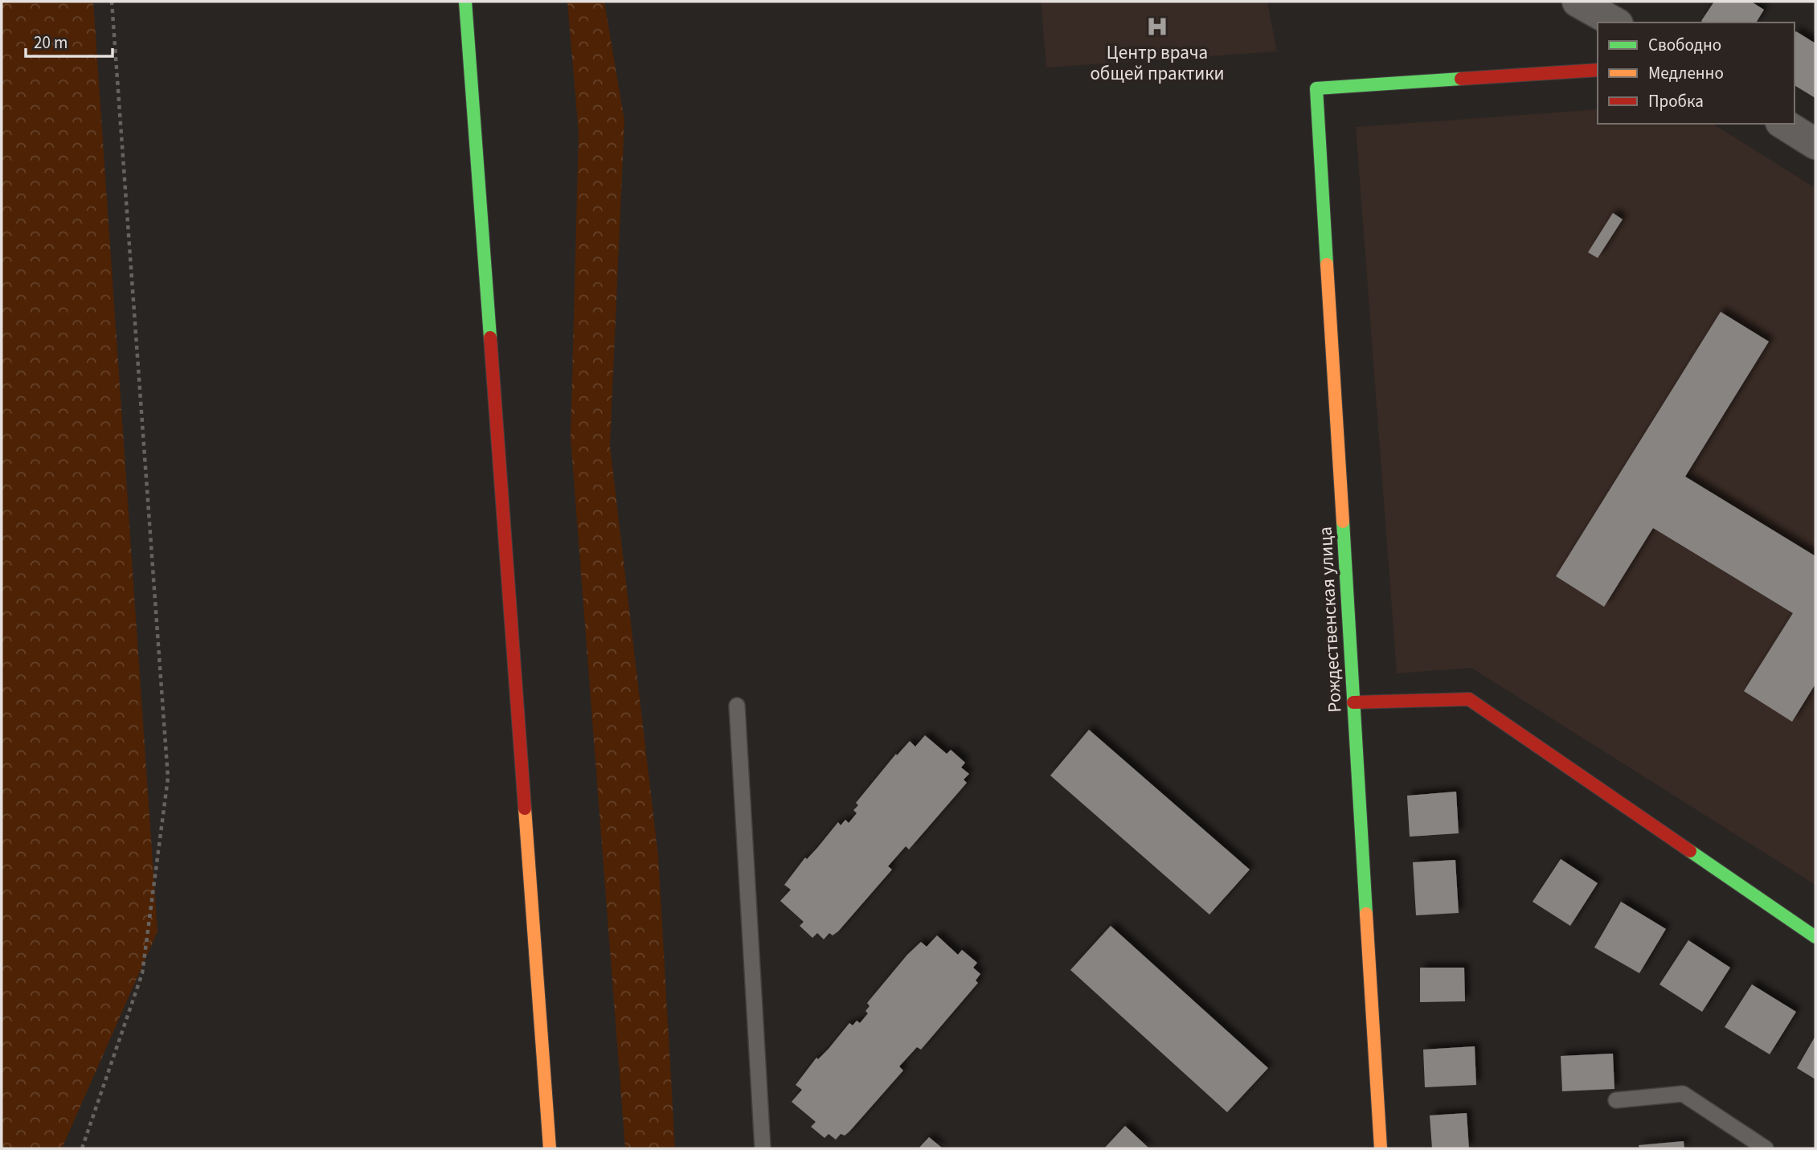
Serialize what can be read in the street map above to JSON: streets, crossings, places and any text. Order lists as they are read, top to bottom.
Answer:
{
  "streets": {
    "street": ["Рождественская улица"]
  },
  "places": {
    "hospital": ["Центр врача общей практики"]
  },
  "legend": ["Свободно", "Медленно", "Пробка"],
  "scale_bar": "20 m"
}
